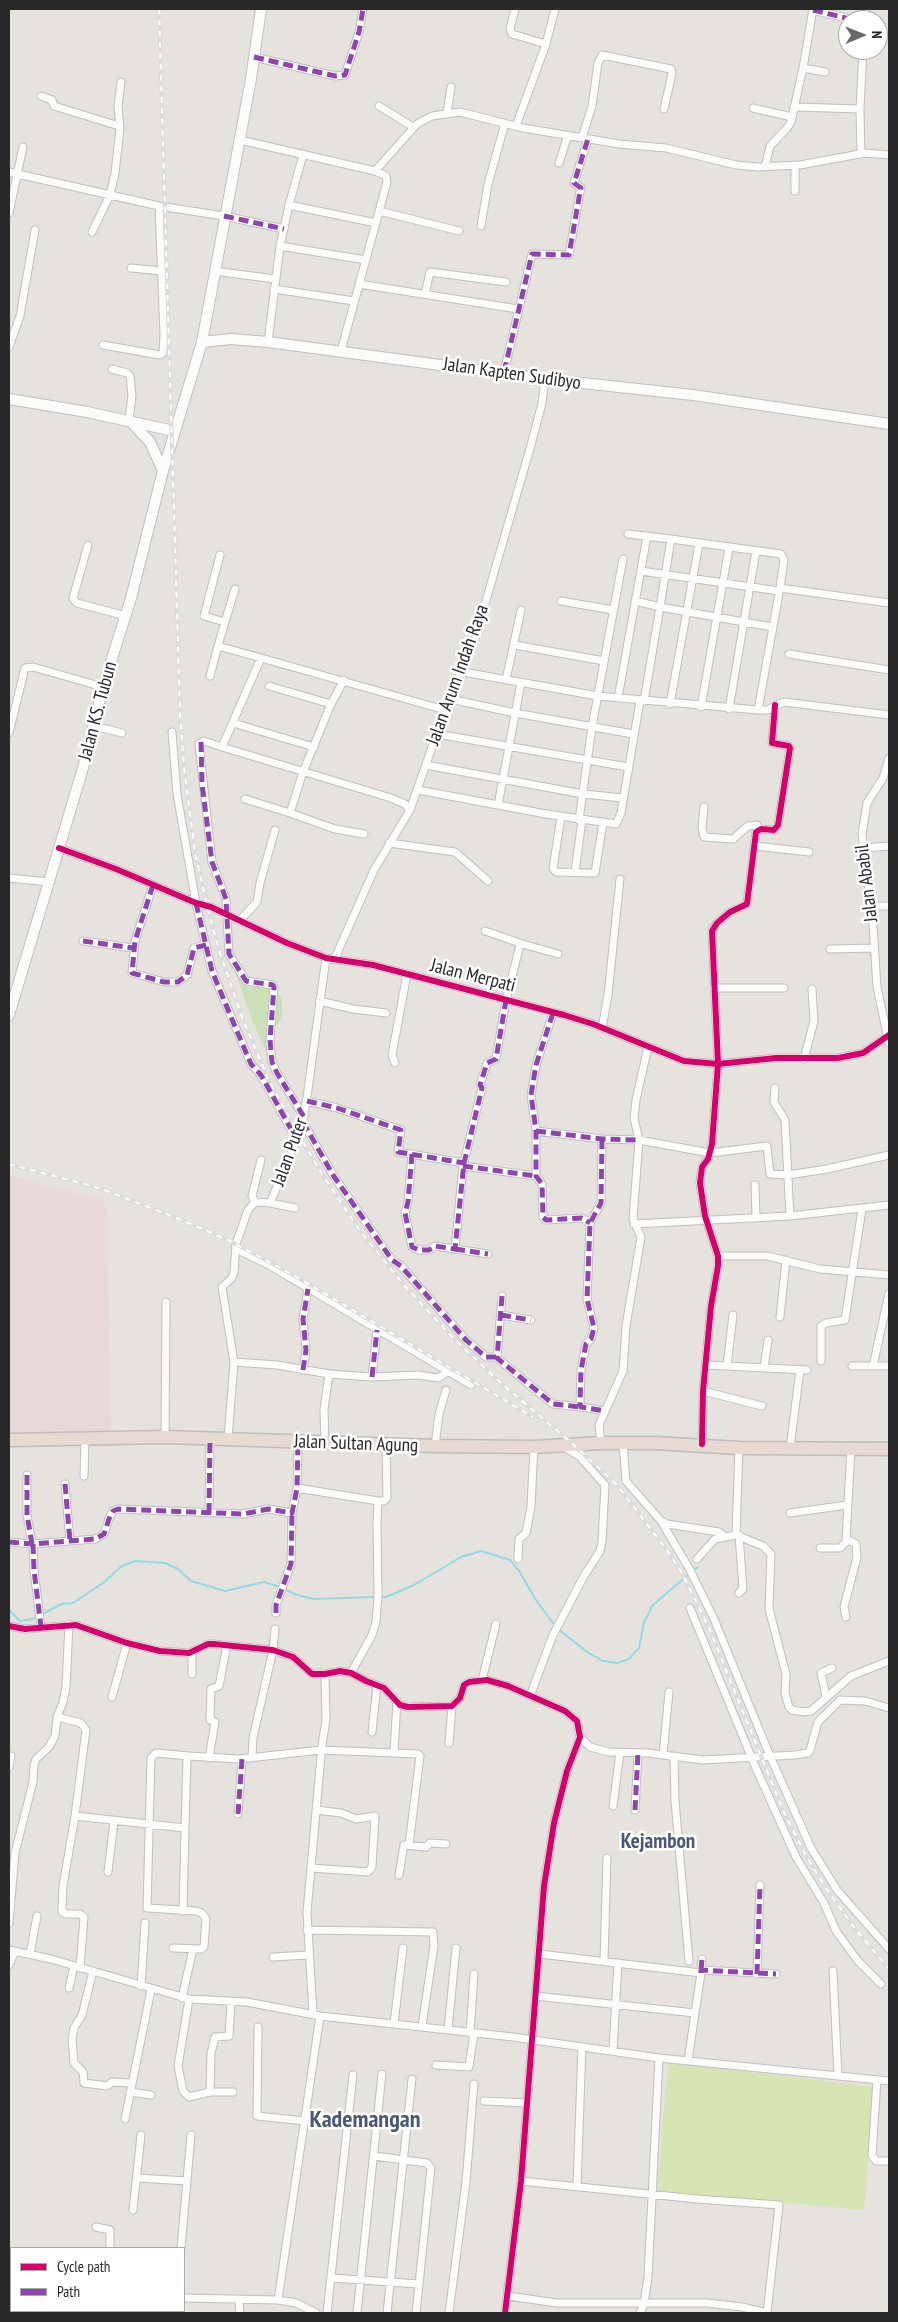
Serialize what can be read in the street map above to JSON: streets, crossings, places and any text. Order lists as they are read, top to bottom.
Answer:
{
  "streets": {
    "highway": ["Jalan Sultan Agung"],
    "main road": ["Jalan Kapten Sudibyo", "Jalan KS. Tubun"],
    "street": [
      "Jalan Arum Indah Raya",
      "Jalan Ababil",
      "Jalan Merpati",
      "Jalan Puter"
    ]
  },
  "crossings": [
    ["Jalan Kapten Sudibyo", "Jalan Arum Indah Raya"],
    ["Jalan Kapten Sudibyo", "Jalan KS. Tubun"],
    ["Jalan Arum Indah Raya", "Jalan Merpati"],
    ["Jalan KS. Tubun", "Jalan Merpati"],
    ["Jalan Ababil", "Jalan Merpati"],
    ["Jalan Merpati", "Jalan Puter"],
    ["Jalan Puter", "Jalan Sultan Agung"]
  ],
  "districts": ["Kejambon", "Kademangan"],
  "legend": ["Cycle path", "Path"],
  "north": "right"
}
